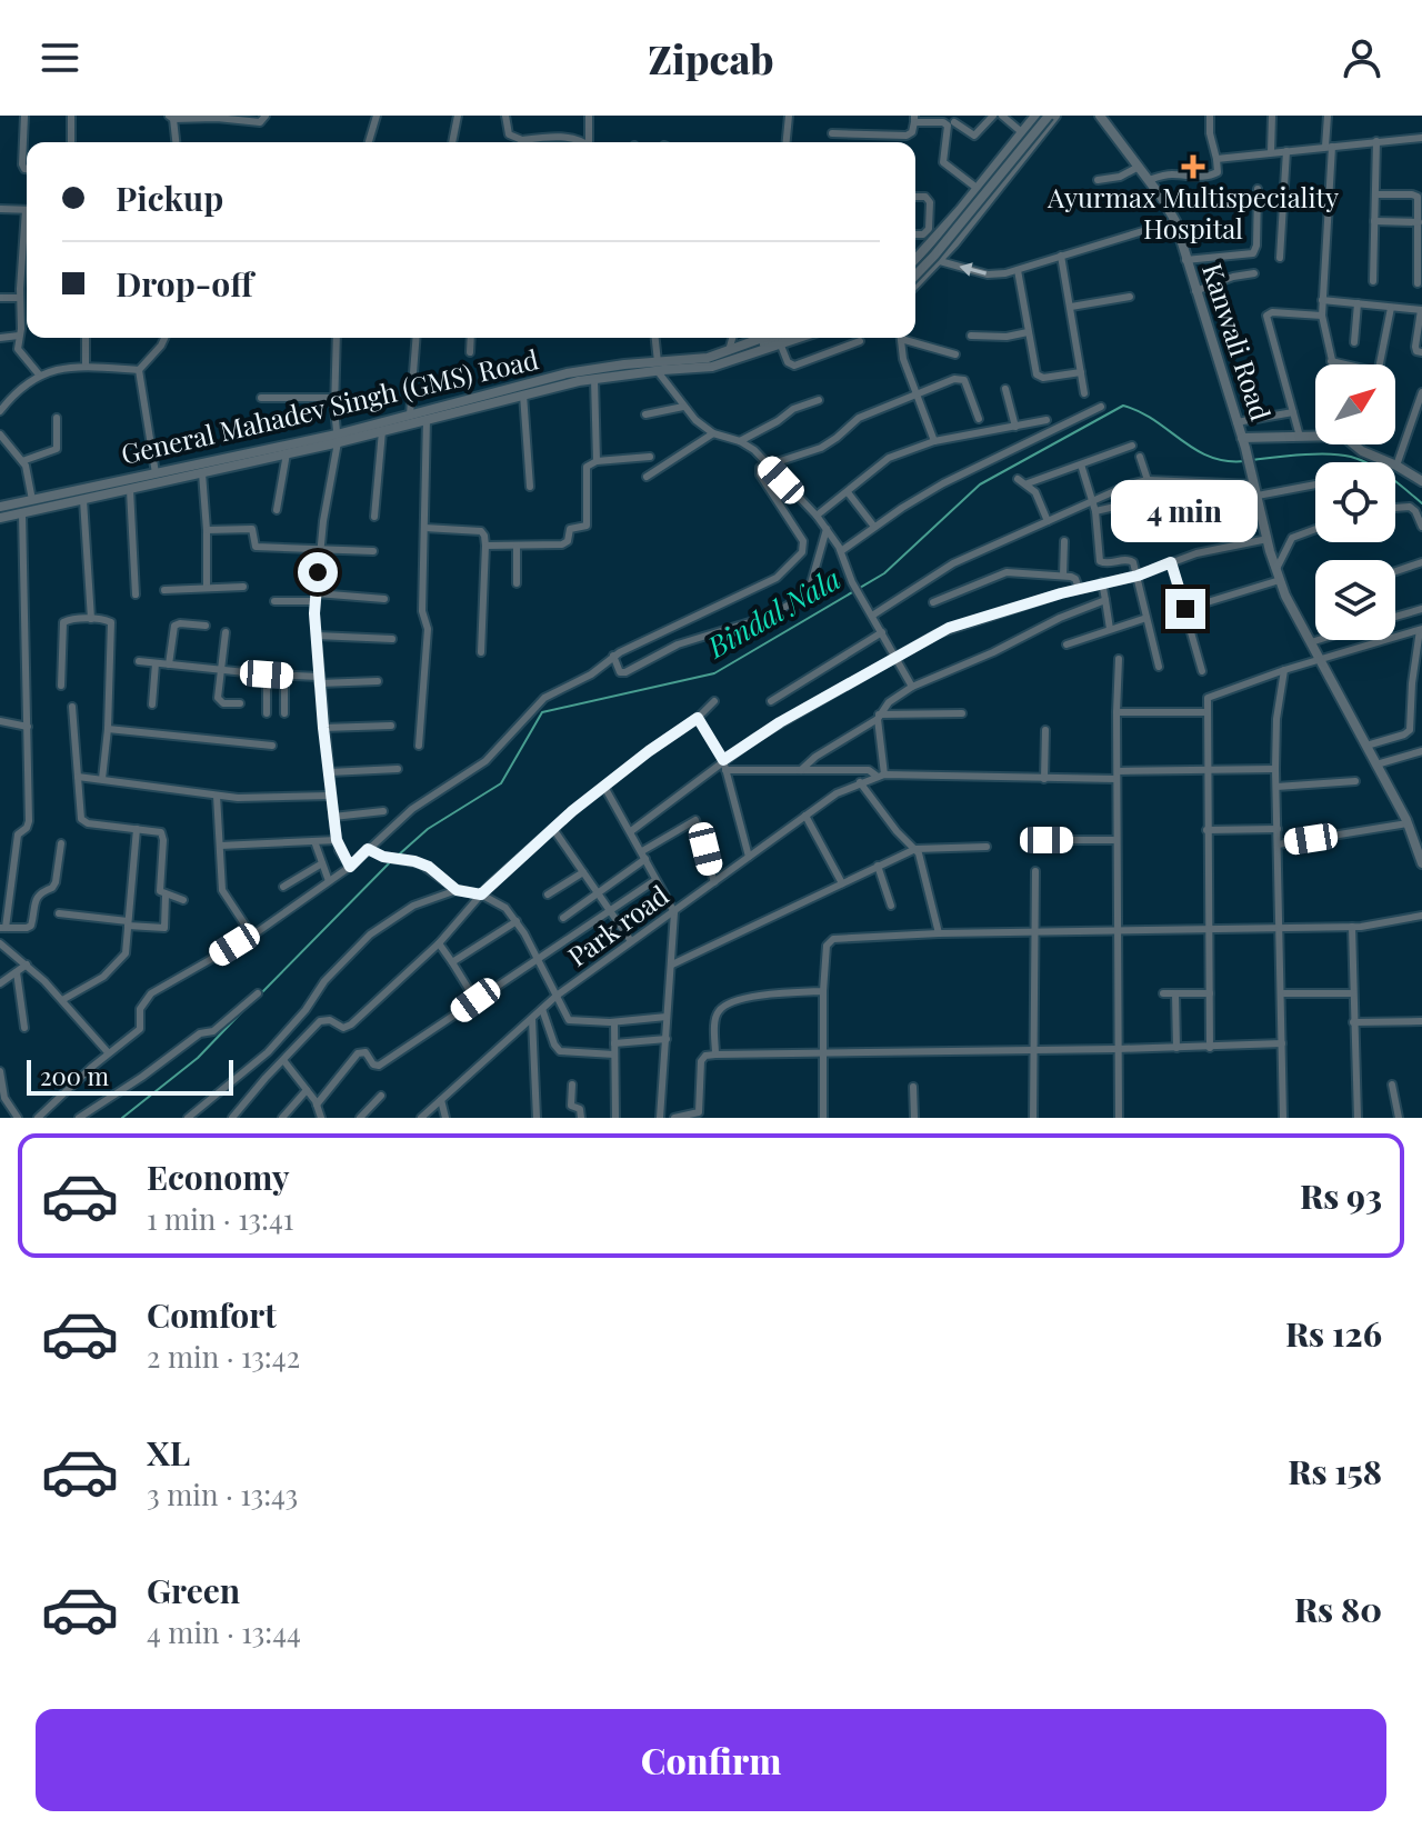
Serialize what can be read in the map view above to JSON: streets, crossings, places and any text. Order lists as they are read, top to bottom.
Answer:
{
  "streets": {
    "street": ["Kanwali Road", "General Mahadev Singh (GMS) Road", "Park road"]
  },
  "water": ["Bindal Nala"],
  "places": {
    "health": ["Ayurmax Multispeciality Hospital"]
  },
  "scale_bar": "200 m",
  "north": "top right",
  "page": {
    "header": "Zipcab",
    "banner": ["Pickup", "Drop-off"],
    "bubble": "4 min",
    "scale": "200 m",
    "list": [
      {
        "name": "Economy",
        "note": "1 min · 13:41",
        "value": "Rs 93"
      },
      {
        "name": "Comfort",
        "note": "2 min · 13:42",
        "value": "Rs 126"
      },
      {
        "name": "XL",
        "note": "3 min · 13:43",
        "value": "Rs 158"
      },
      {
        "name": "Green",
        "note": "4 min · 13:44",
        "value": "Rs 80"
      }
    ],
    "buttons": "Confirm"
  }
}
